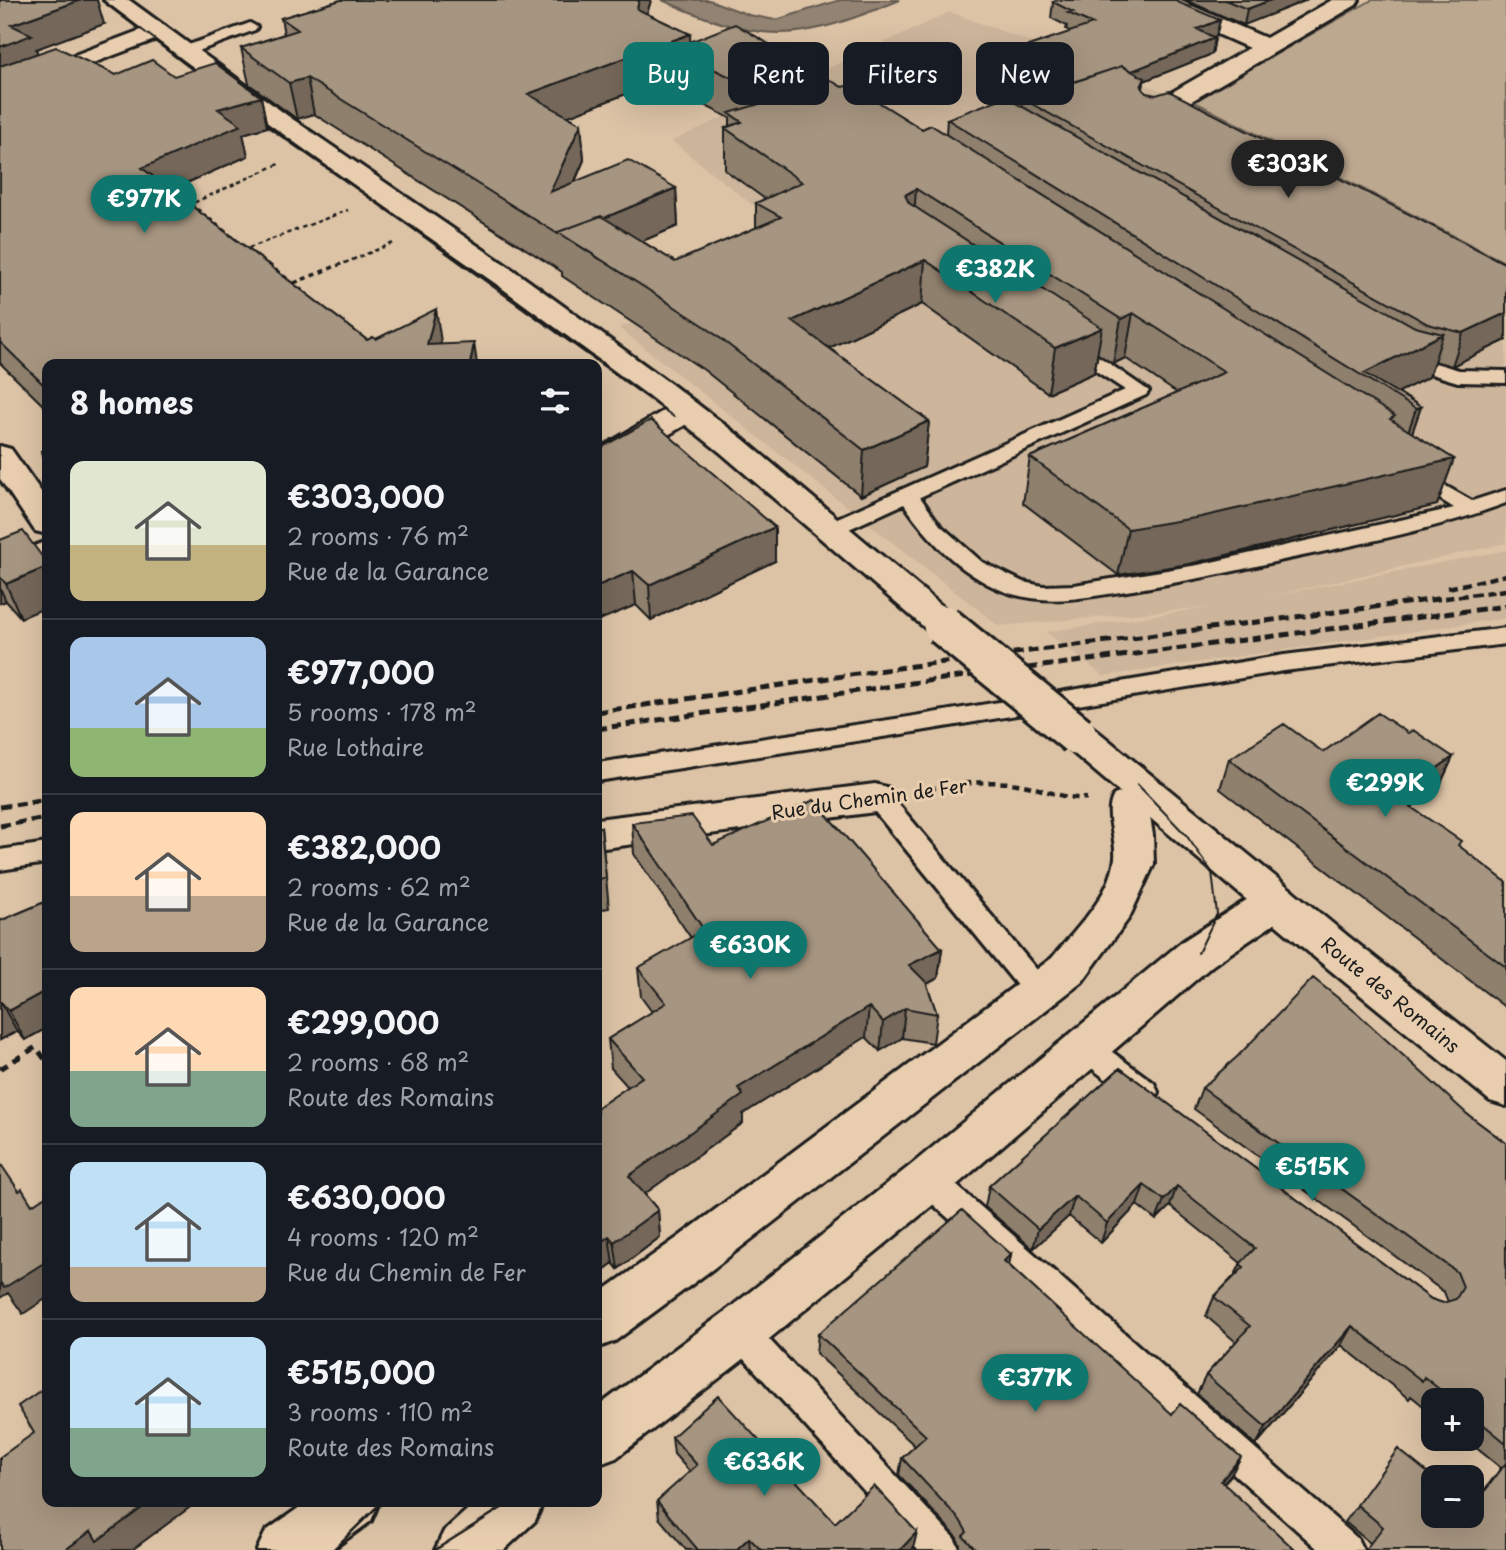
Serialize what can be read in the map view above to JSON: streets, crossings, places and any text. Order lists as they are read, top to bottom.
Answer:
{
  "streets": {
    "street": ["Rue du Chemin de Fer", "Route des Romains"]
  },
  "crossings": [
    ["Rue du Chemin de Fer", "Route des Romains"]
  ],
  "page": {
    "chip": [
      "Buy",
      "Rent",
      "Filters",
      "New"
    ],
    "price": [
      "€303K",
      "€977K",
      "€382K",
      "€299K",
      "€630K",
      "€515K",
      "€377K",
      "€636K"
    ],
    "heading": "8 homes",
    "list": [
      {
        "name": "€303,000",
        "note": "2 rooms · 76 m² · Rue de la Garance"
      },
      {
        "name": "€977,000",
        "note": "5 rooms · 178 m² · Rue Lothaire"
      },
      {
        "name": "€382,000",
        "note": "2 rooms · 62 m² · Rue de la Garance"
      },
      {
        "name": "€299,000",
        "note": "2 rooms · 68 m² · Route des Romains"
      },
      {
        "name": "€630,000",
        "note": "4 rooms · 120 m² · Rue du Chemin de Fer"
      },
      {
        "name": "€515,000",
        "note": "3 rooms · 110 m² · Route des Romains"
      }
    ],
    "map_buttons": ["+", "−"]
  }
}
